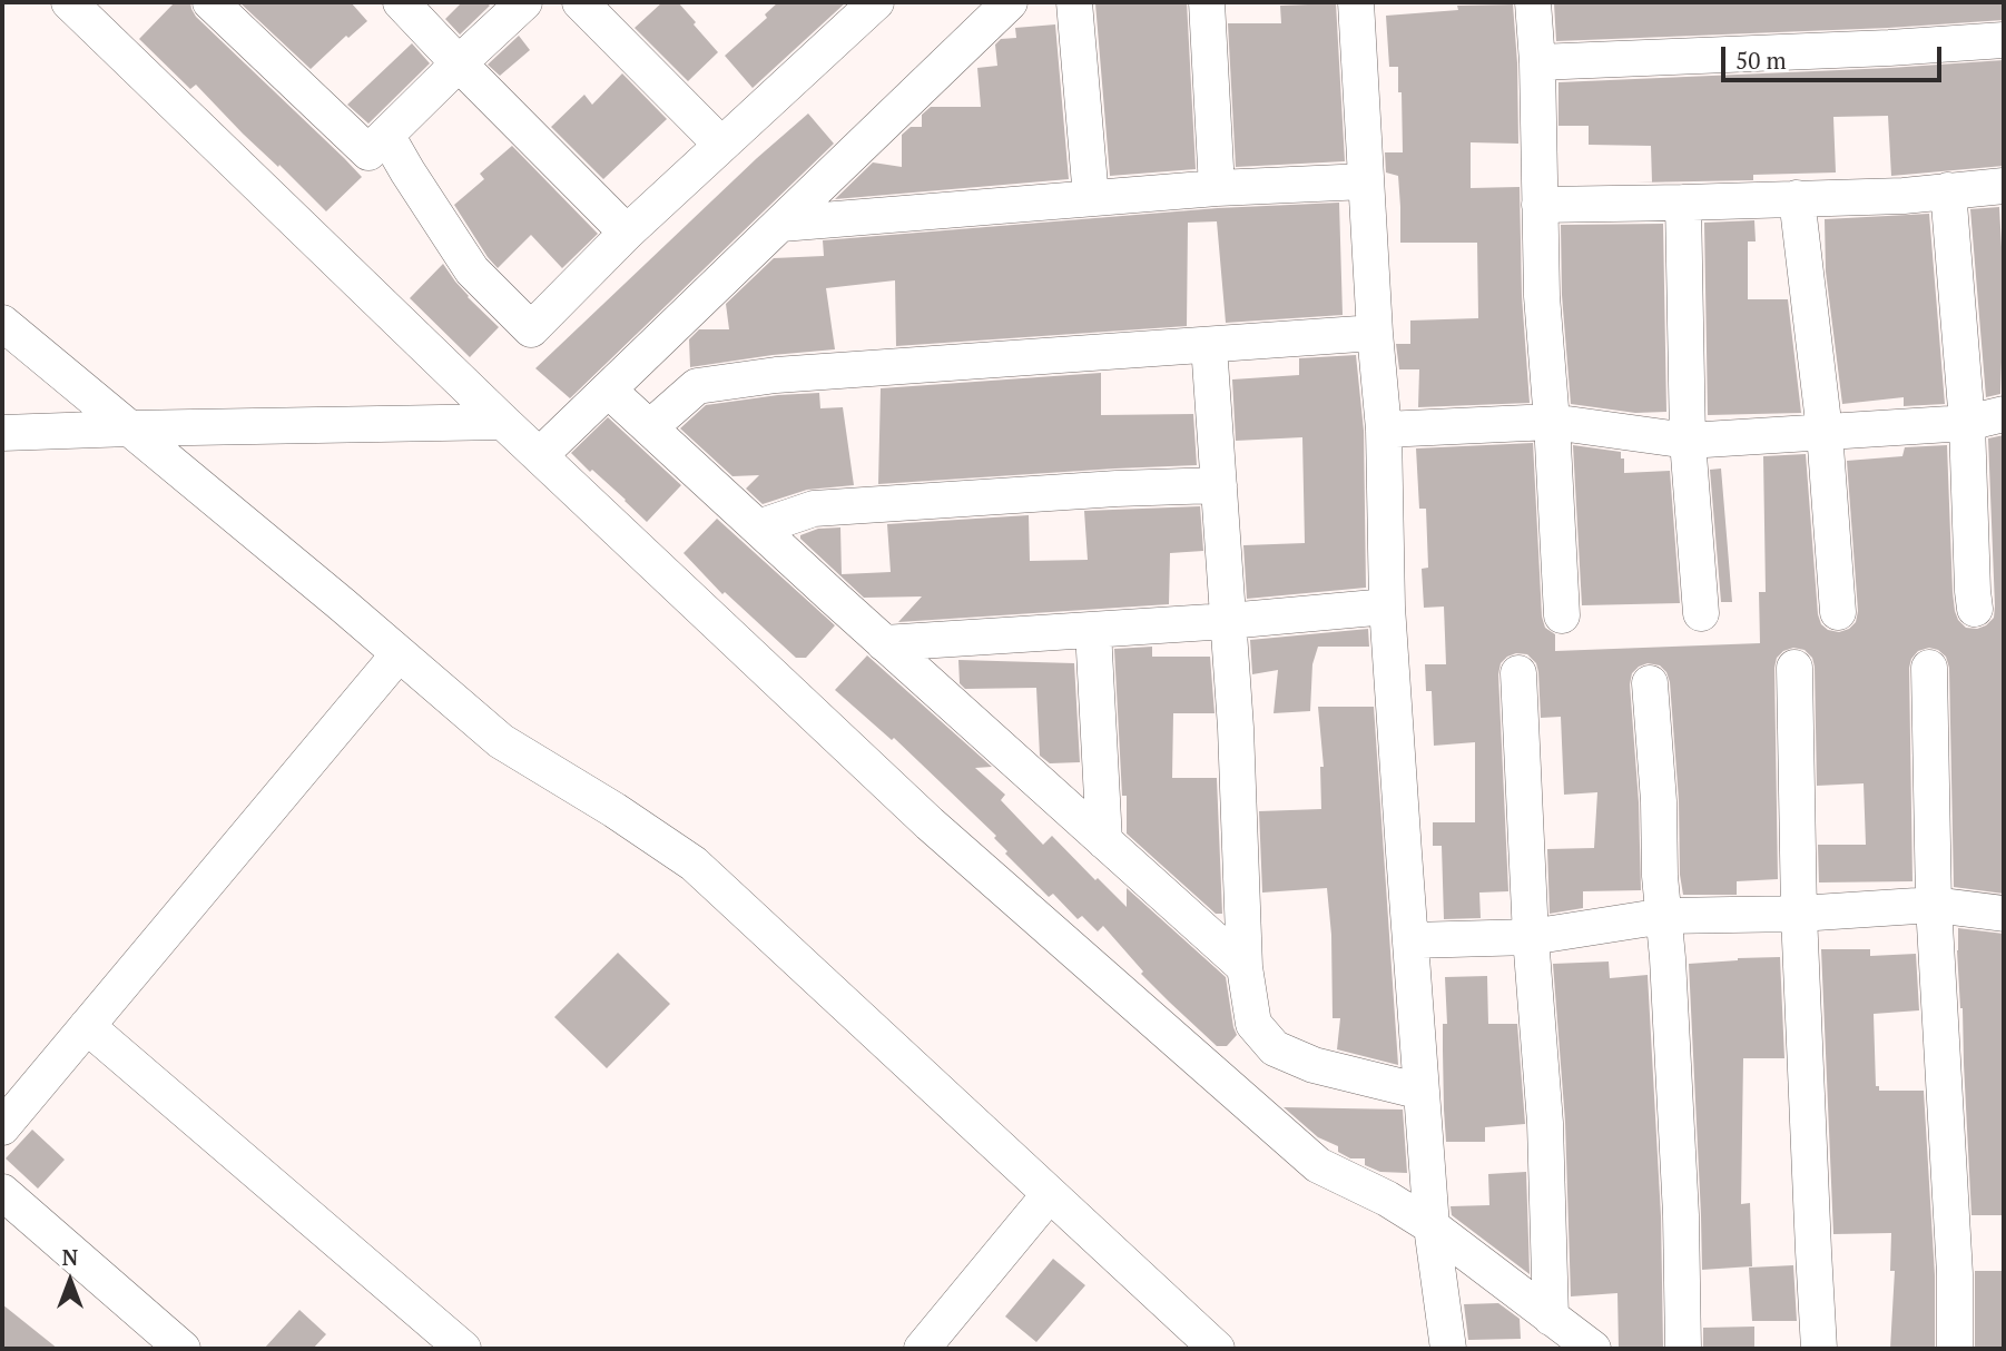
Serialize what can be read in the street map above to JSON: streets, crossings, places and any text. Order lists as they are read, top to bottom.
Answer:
{
  "scale_bar": "50 m",
  "north": "top"
}
